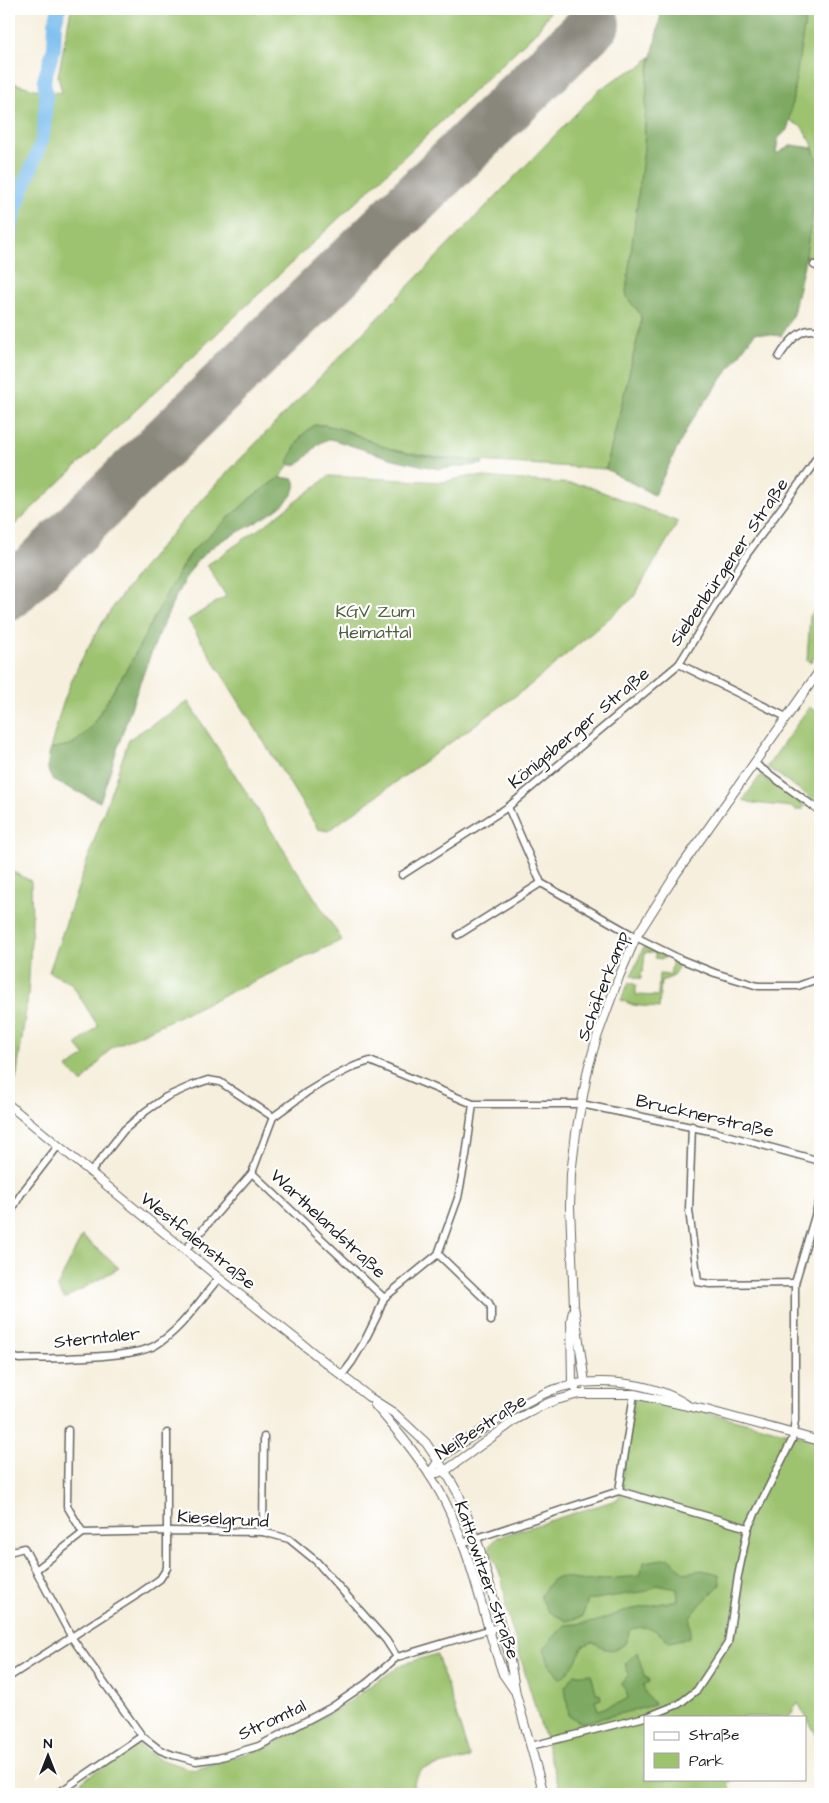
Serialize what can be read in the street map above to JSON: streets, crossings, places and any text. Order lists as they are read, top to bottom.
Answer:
{
  "streets": {
    "street": [
      "Siebenbürgener Straße",
      "Königsberger Straße",
      "Schäferkamp",
      "Brucknerstraße",
      "Warthelandstraße",
      "Westfalenstraße",
      "Sterntaler",
      "Neißestraße",
      "Kieselgrund",
      "Kattowitzer Straße",
      "Stromtal"
    ]
  },
  "crossings": [
    ["Siebenbürgener Straße", "Königsberger Straße"],
    ["Schäferkamp", "Brucknerstraße"],
    ["Schäferkamp", "Neißestraße"],
    ["Westfalenstraße", "Sterntaler"],
    ["Westfalenstraße", "Neißestraße"],
    ["Westfalenstraße", "Kattowitzer Straße"],
    ["Neißestraße", "Kattowitzer Straße"],
    ["Kieselgrund", "Stromtal"],
    ["Kattowitzer Straße", "Stromtal"]
  ],
  "parks": ["KGV Zum Heimattal"],
  "legend": ["Straße", "Park"],
  "north": "top"
}
